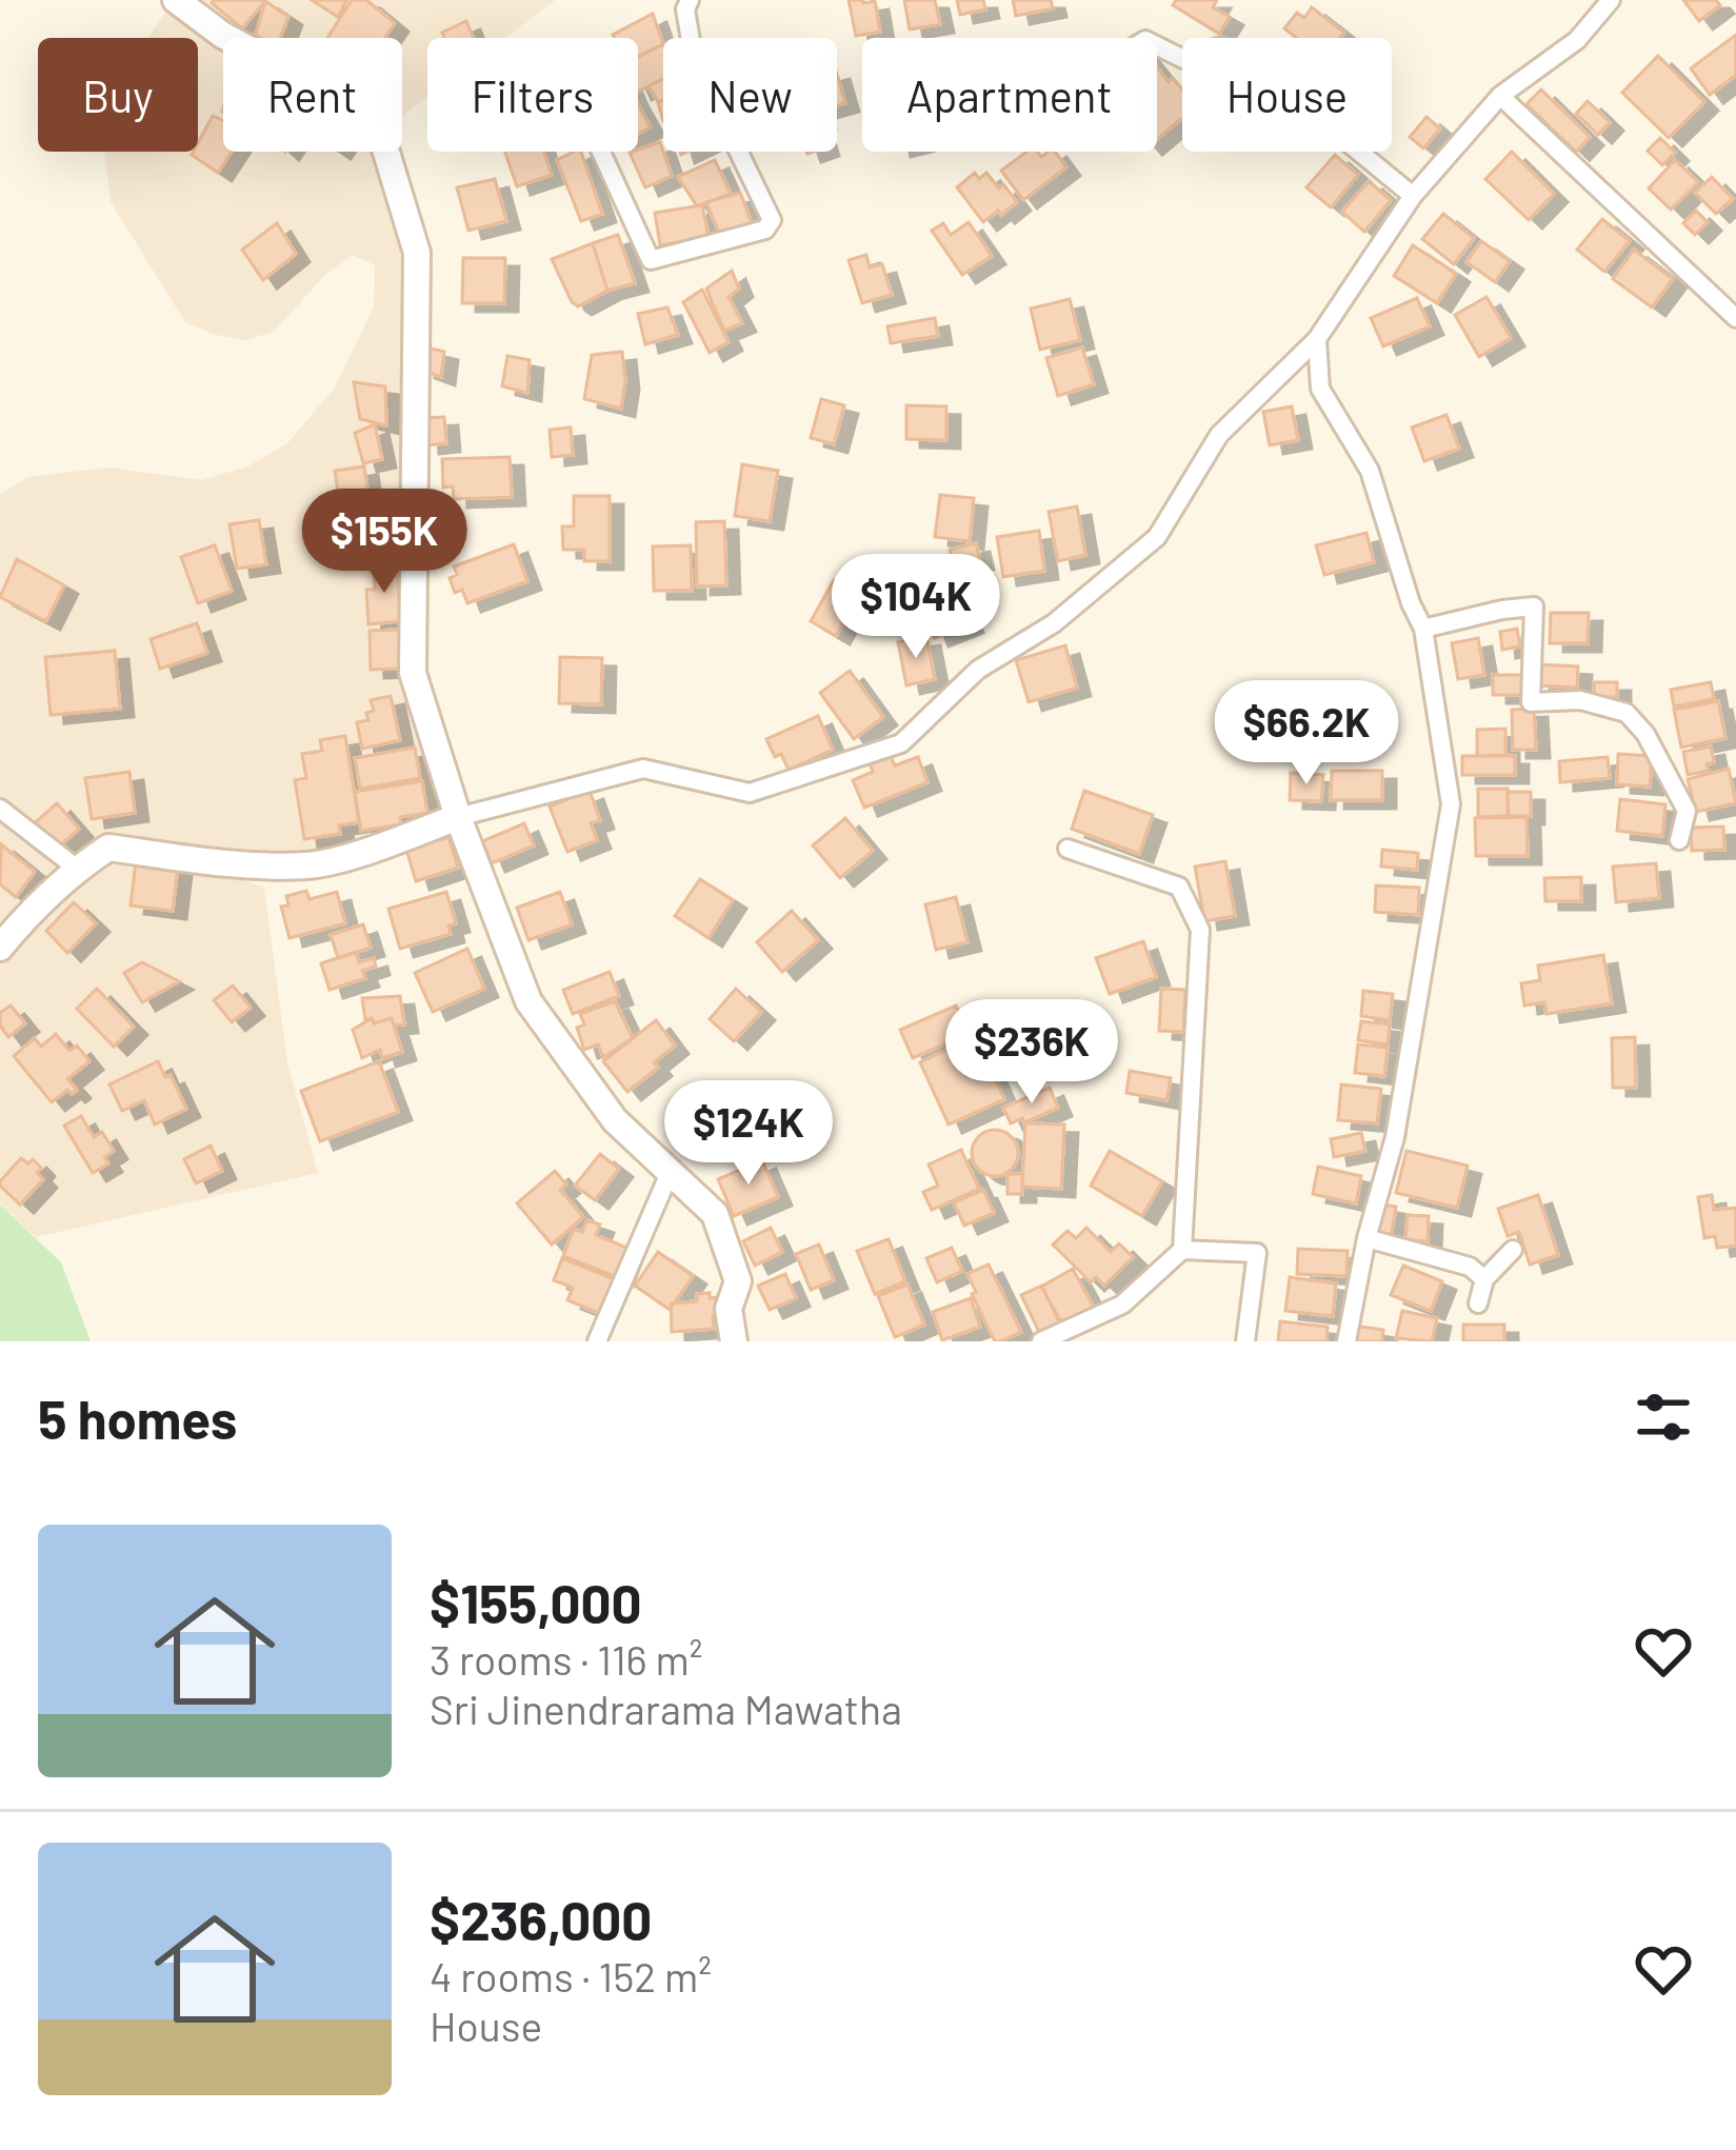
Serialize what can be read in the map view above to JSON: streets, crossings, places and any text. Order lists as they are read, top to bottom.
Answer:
{
  "page": {
    "chip": [
      "Buy",
      "Rent",
      "Filters",
      "New",
      "Apartment",
      "House"
    ],
    "price": [
      "$155K",
      "$104K",
      "$66.2K",
      "$236K",
      "$124K"
    ],
    "heading": "5 homes",
    "list": [
      {
        "name": "$155,000",
        "note": "3 rooms · 116 m² · Sri Jinendrarama Mawatha"
      },
      {
        "name": "$236,000",
        "note": "4 rooms · 152 m² · House"
      }
    ]
  }
}
